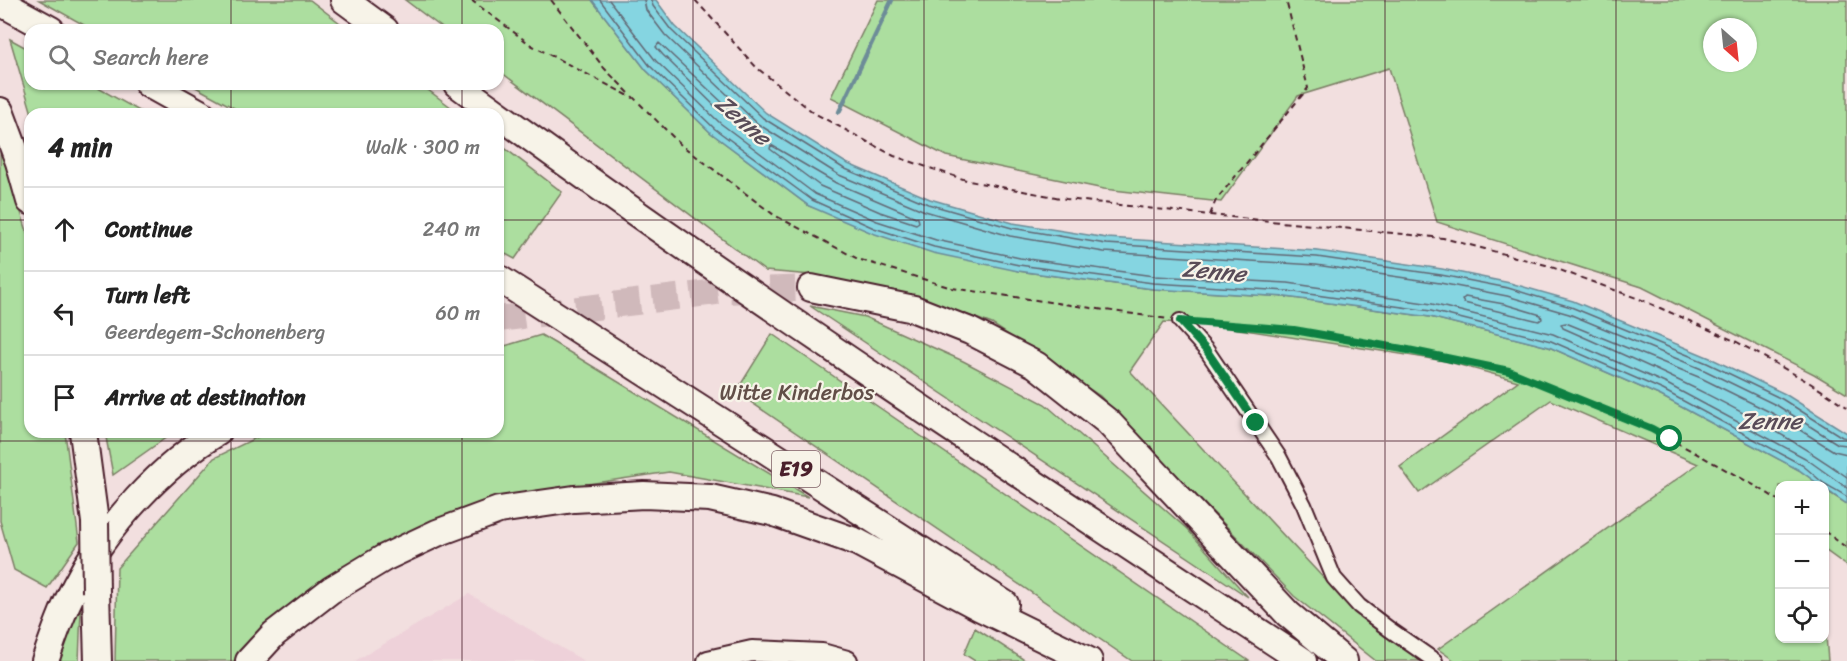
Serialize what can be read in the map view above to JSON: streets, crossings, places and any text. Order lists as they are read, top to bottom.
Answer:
{
  "streets": {
    "highway": ["E19"]
  },
  "water": ["Zenne"],
  "parks": ["Witte Kinderbos"],
  "north": "bottom right",
  "page": {
    "search": "Search here",
    "heading": ["4 min", "Walk · 300 m"],
    "list": [
      ["Continue", "240 m"],
      ["Turn left", "Geerdegem-Schonenberg", "60 m"],
      "Arrive at destination"
    ],
    "map_buttons": ["+", "−"]
  }
}
